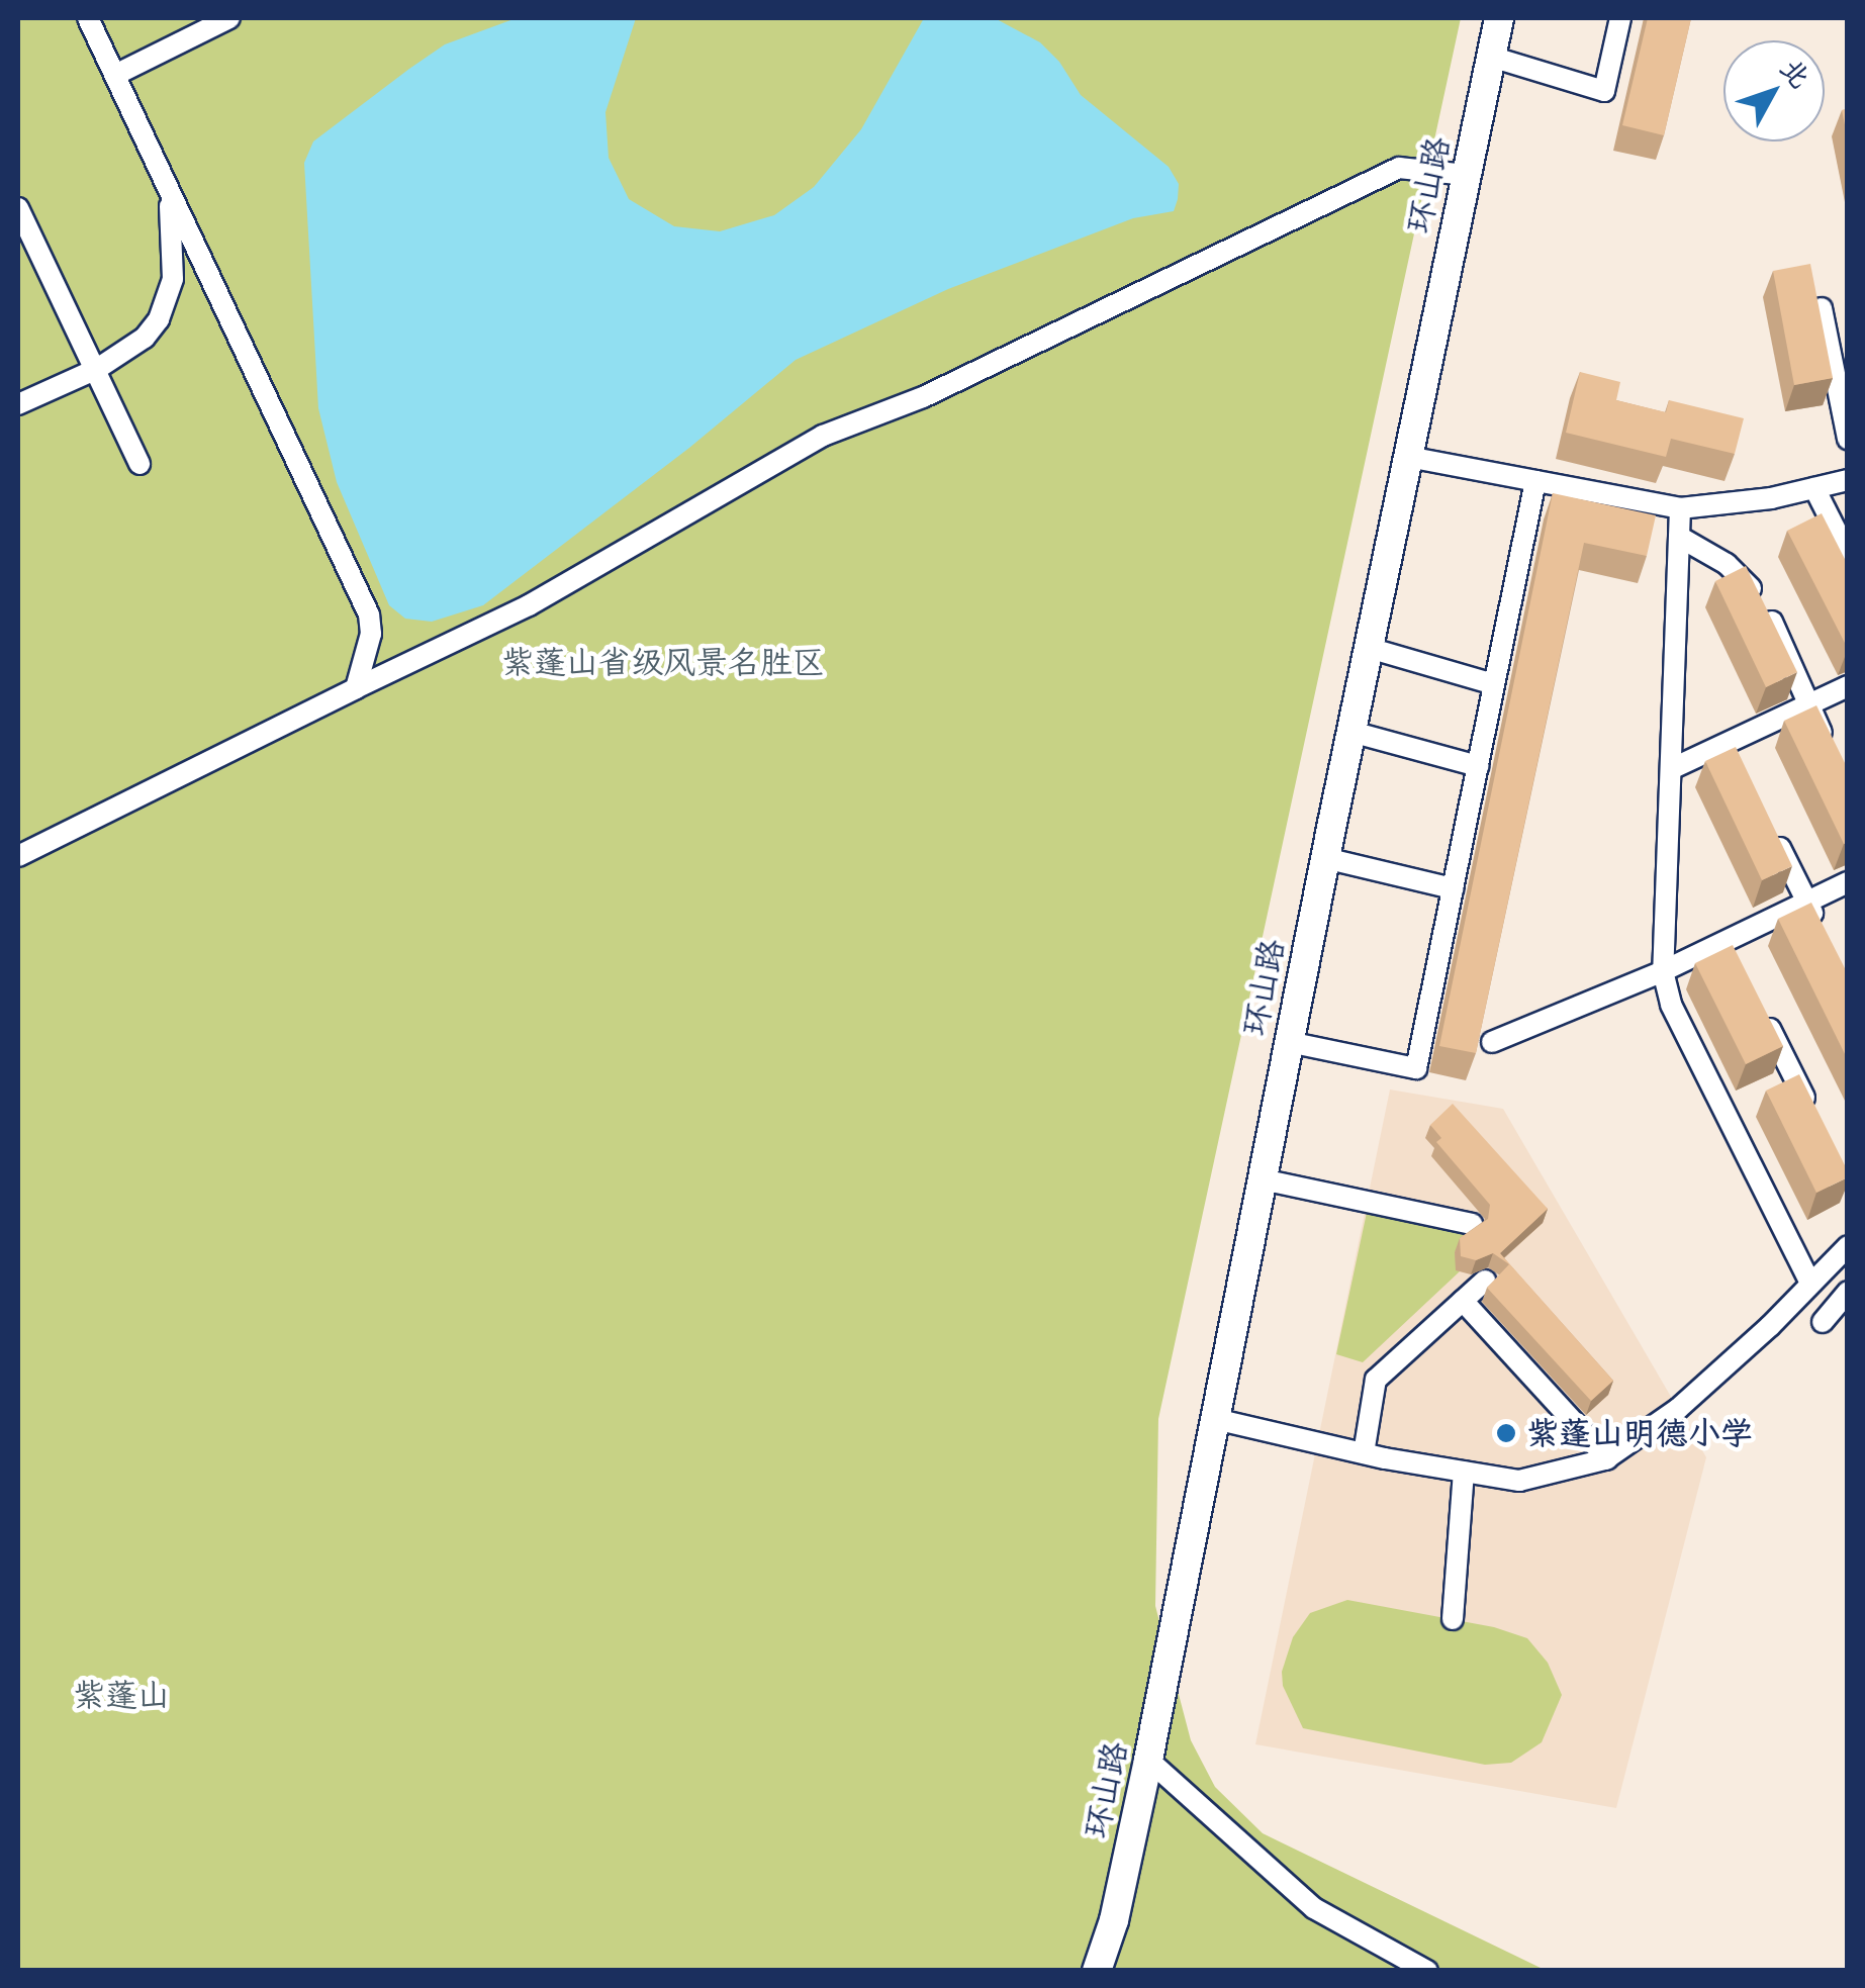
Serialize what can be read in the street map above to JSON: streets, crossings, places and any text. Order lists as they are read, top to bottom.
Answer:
{
  "streets": {
    "main road": ["环山路"]
  },
  "parks": ["紫蓬山省级风景名胜区", "紫蓬山"],
  "places": ["紫蓬山明德小学"],
  "north": "top right"
}
